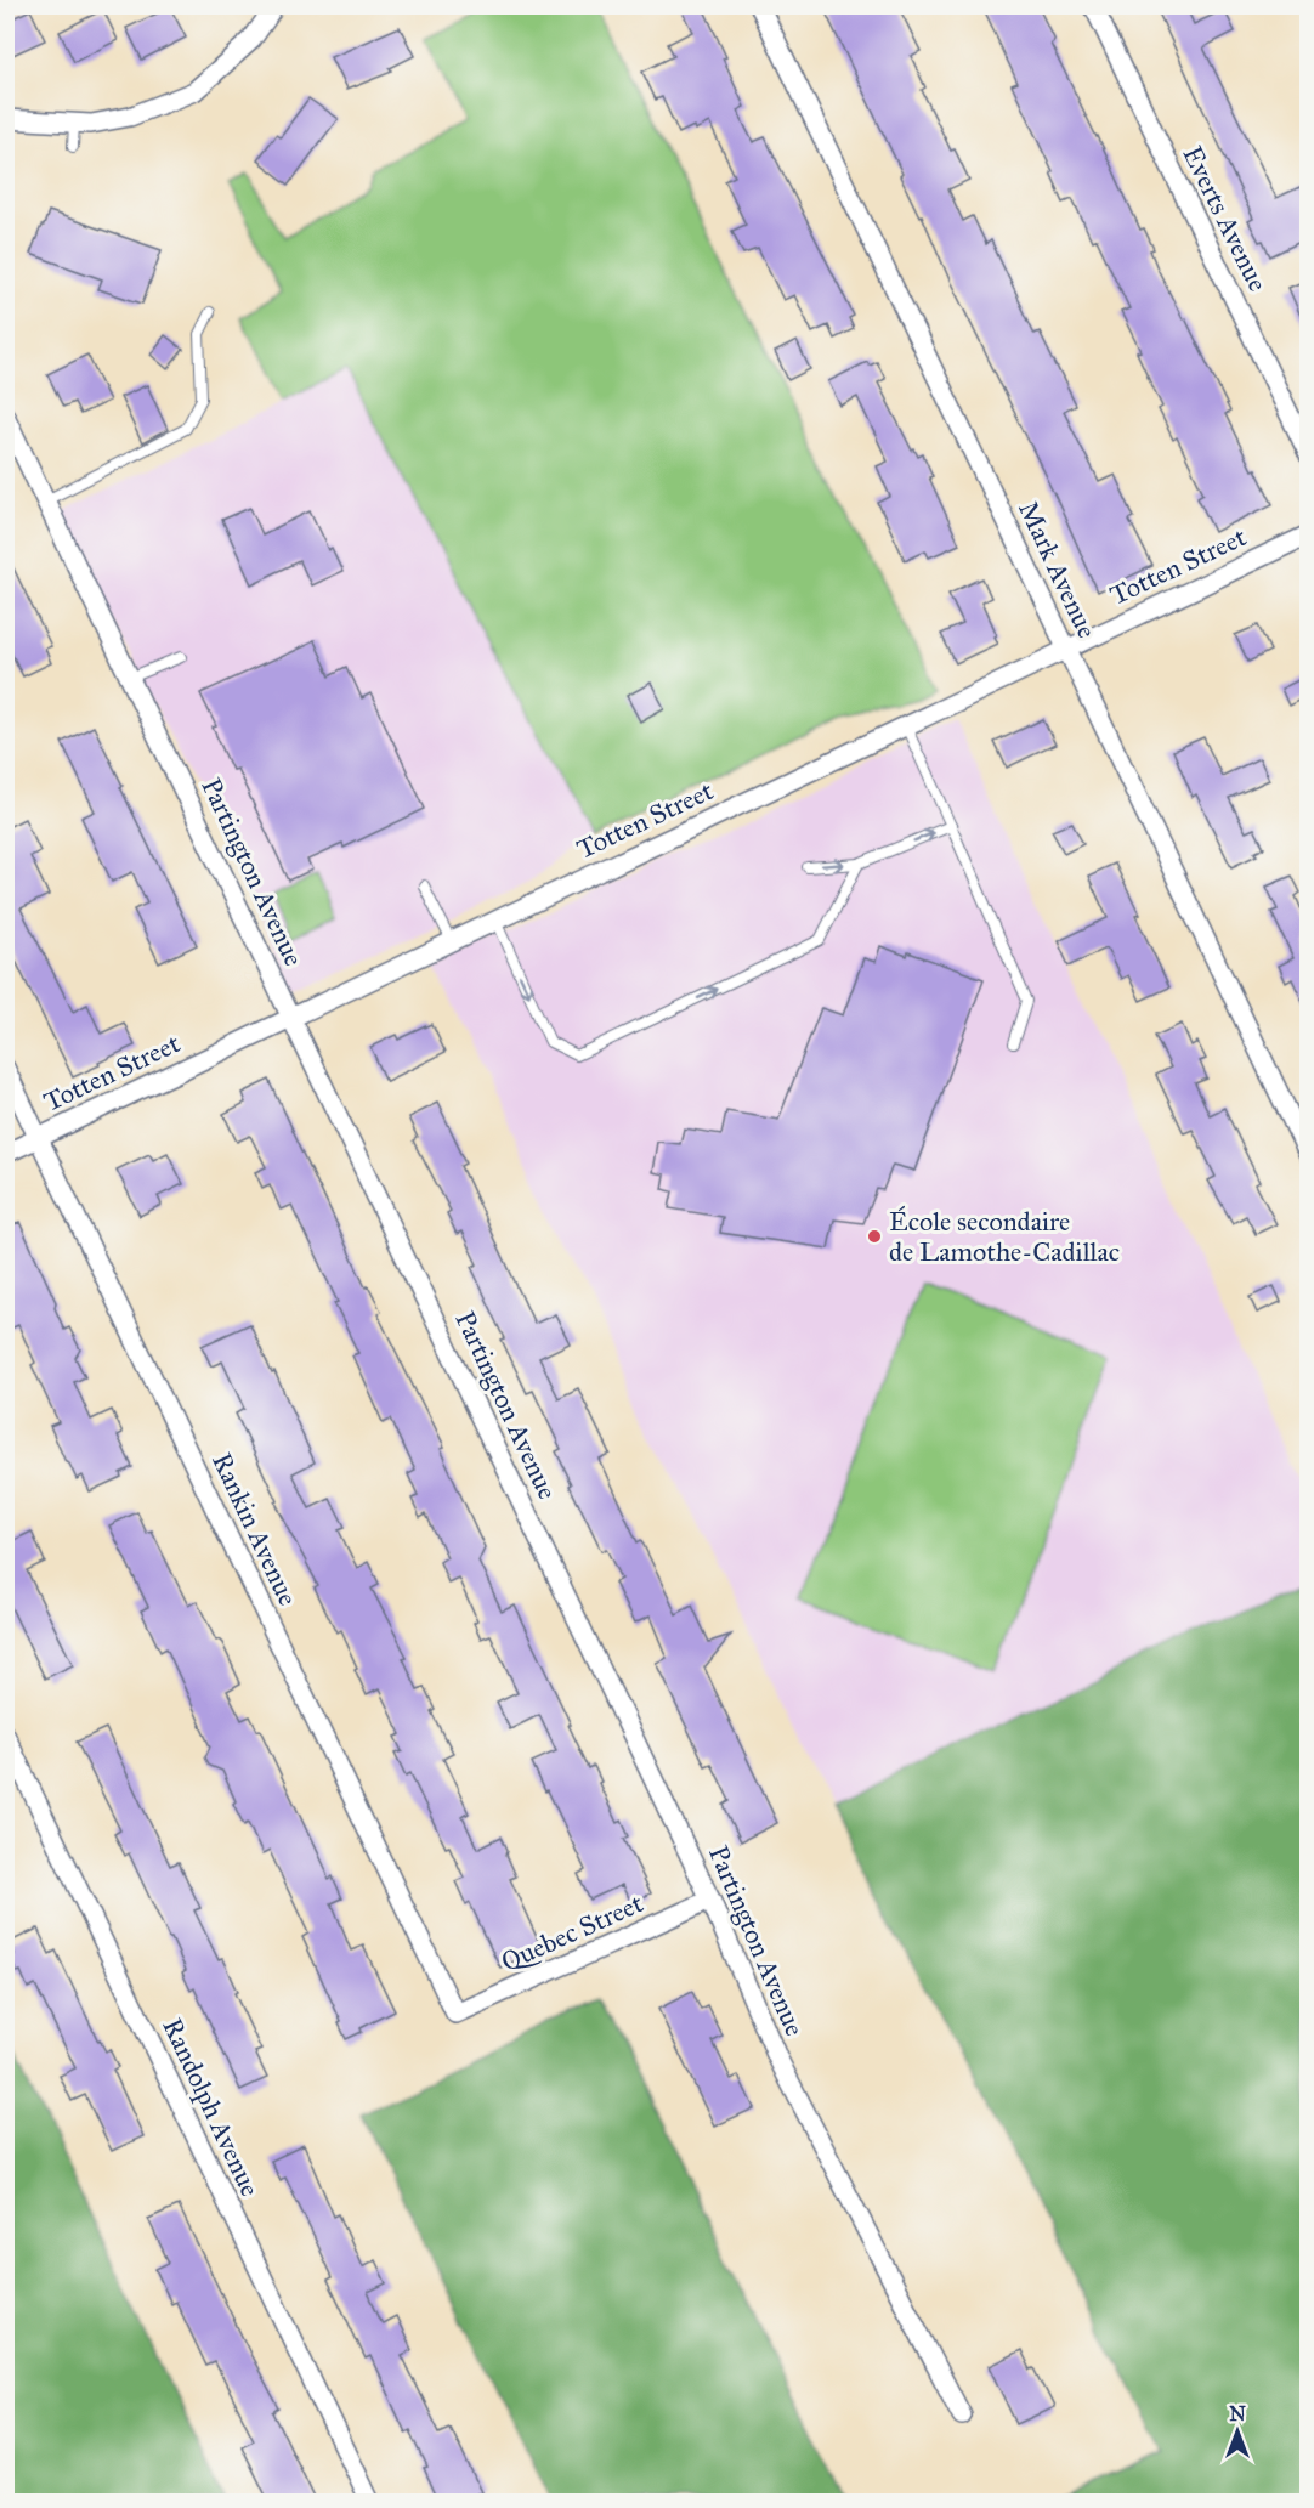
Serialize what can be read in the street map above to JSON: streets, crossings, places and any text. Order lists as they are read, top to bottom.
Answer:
{
  "streets": {
    "street": [
      "Everts Avenue",
      "Totten Street",
      "Mark Avenue",
      "Partington Avenue",
      "Rankin Avenue",
      "Quebec Street",
      "Randolph Avenue"
    ]
  },
  "crossings": [
    ["Totten Street", "Mark Avenue"],
    ["Totten Street", "Partington Avenue"],
    ["Totten Street", "Rankin Avenue"],
    ["Partington Avenue", "Quebec Street"],
    ["Rankin Avenue", "Quebec Street"]
  ],
  "places": ["École secondaire de Lamothe-Cadillac"],
  "north": "top"
}
